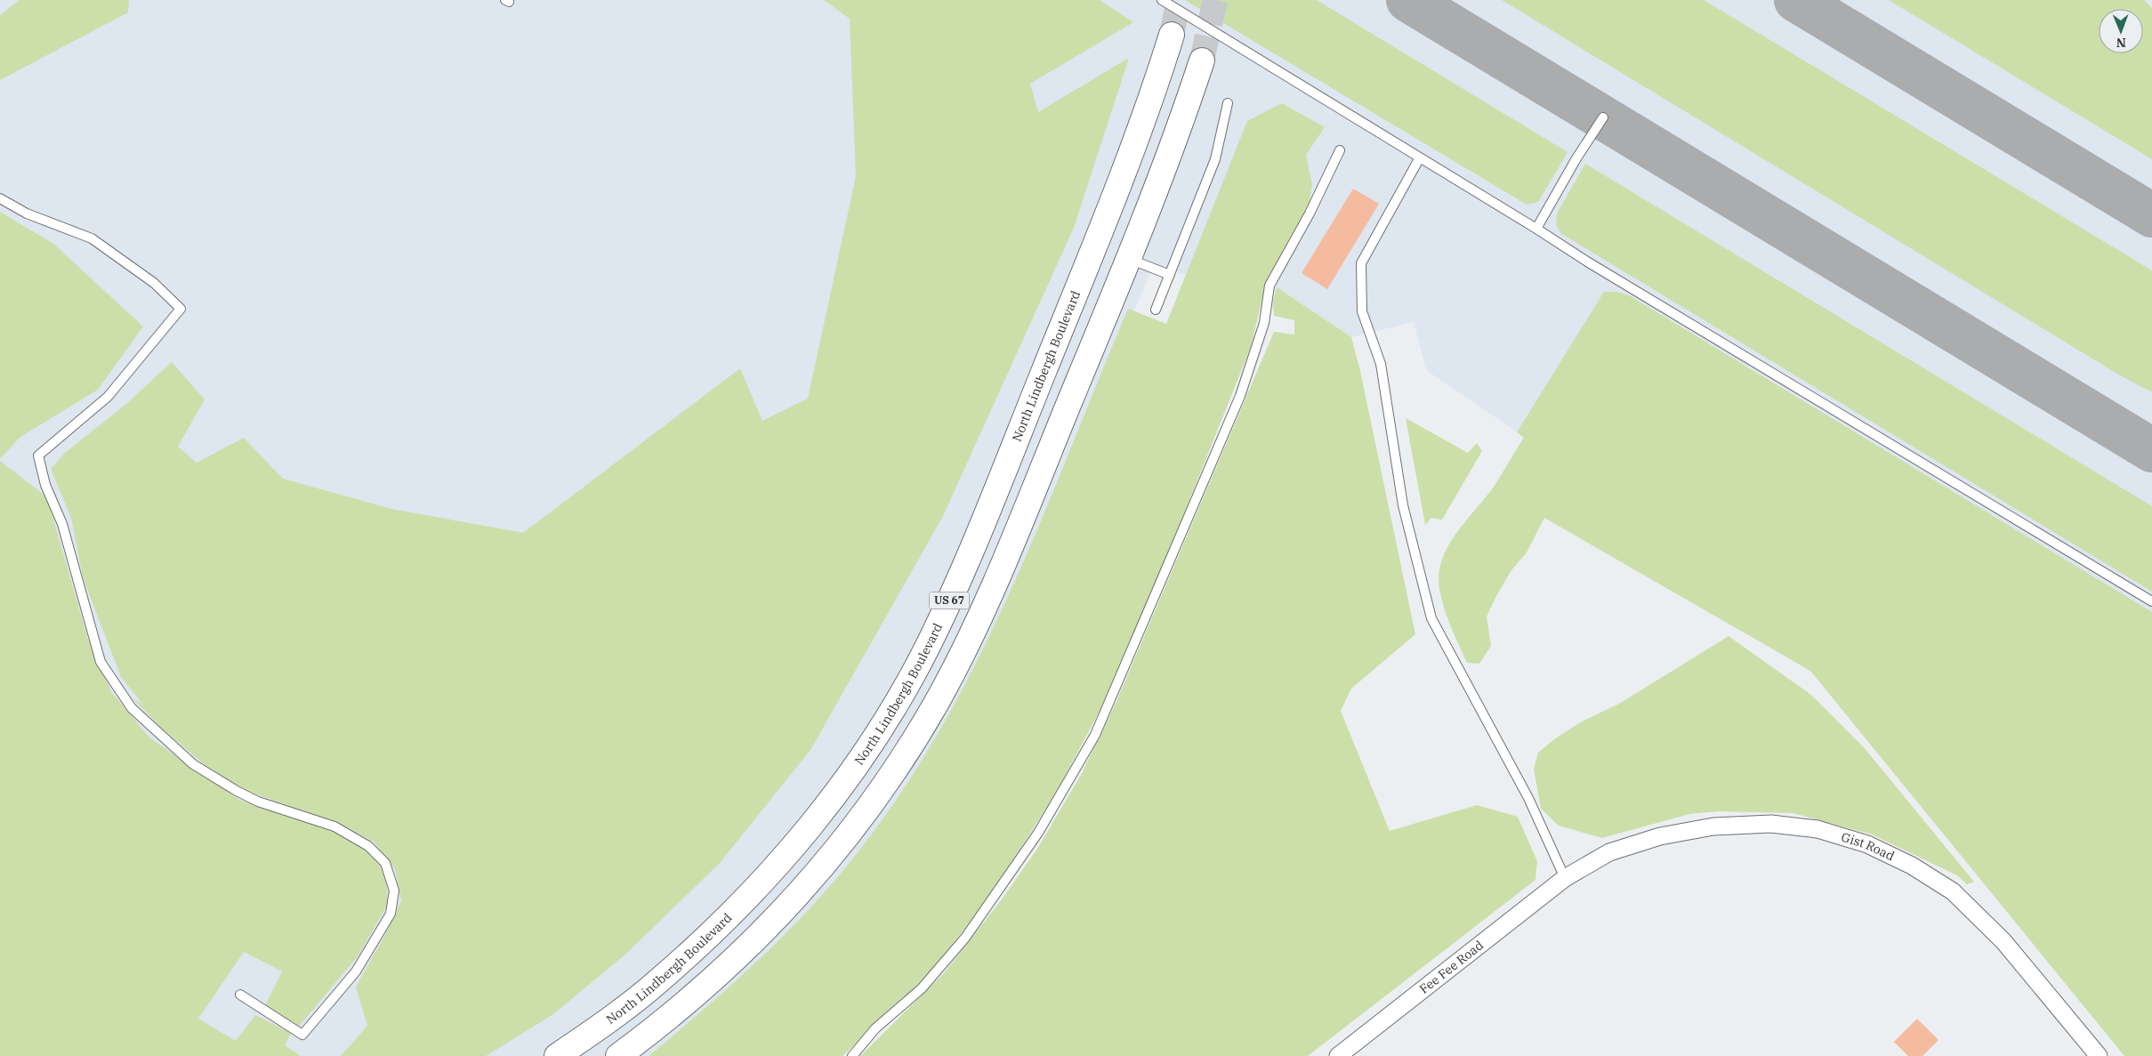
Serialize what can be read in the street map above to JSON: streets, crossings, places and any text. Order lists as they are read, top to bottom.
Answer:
{
  "streets": {
    "highway": ["North Lindbergh Boulevard", "US 67"],
    "street": ["Gist Road", "Fee Fee Road"]
  },
  "crossings": [
    ["Gist Road", "Fee Fee Road"]
  ],
  "north": "bottom"
}
